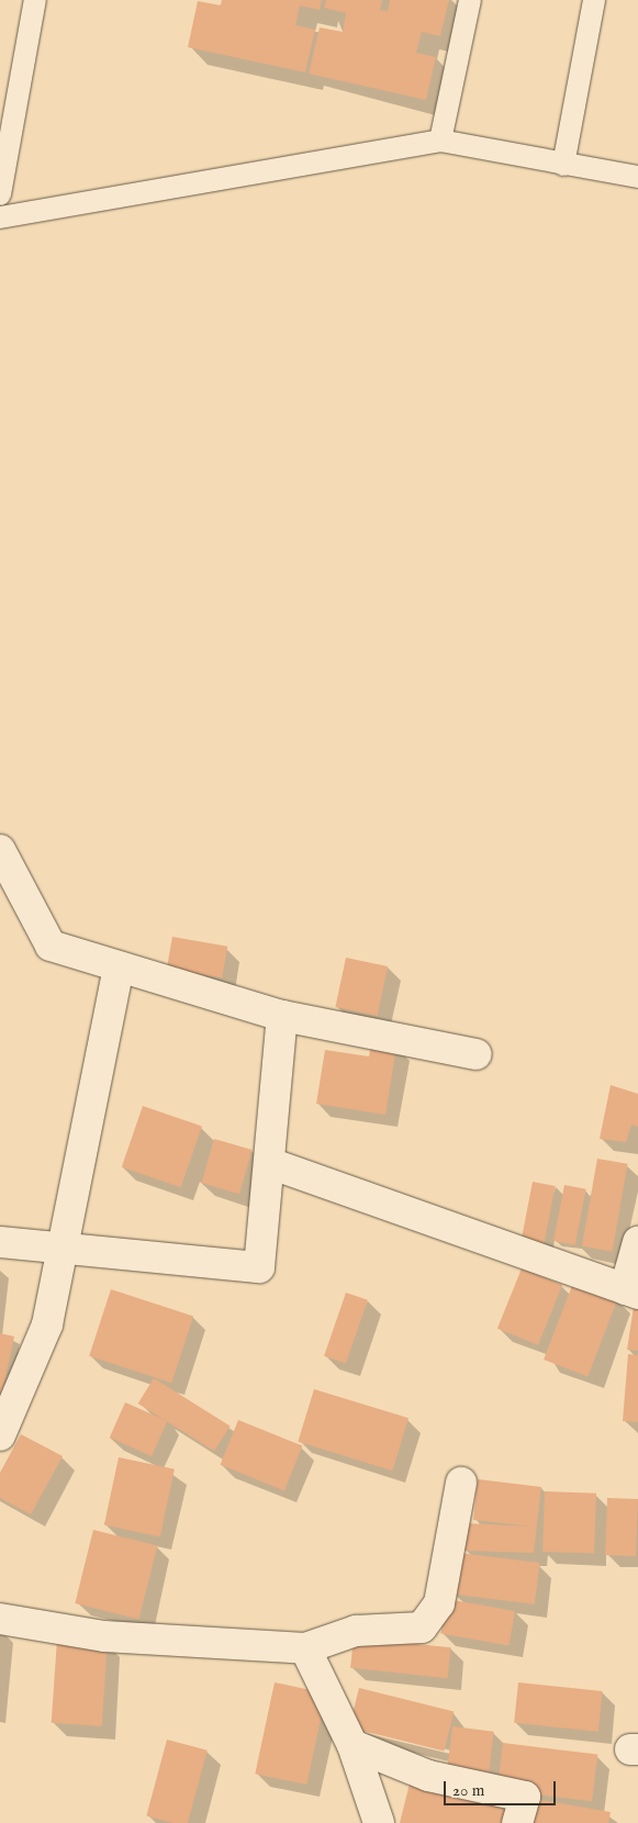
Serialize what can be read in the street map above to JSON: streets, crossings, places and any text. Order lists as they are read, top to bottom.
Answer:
{
  "scale_bar": "20 m"
}
